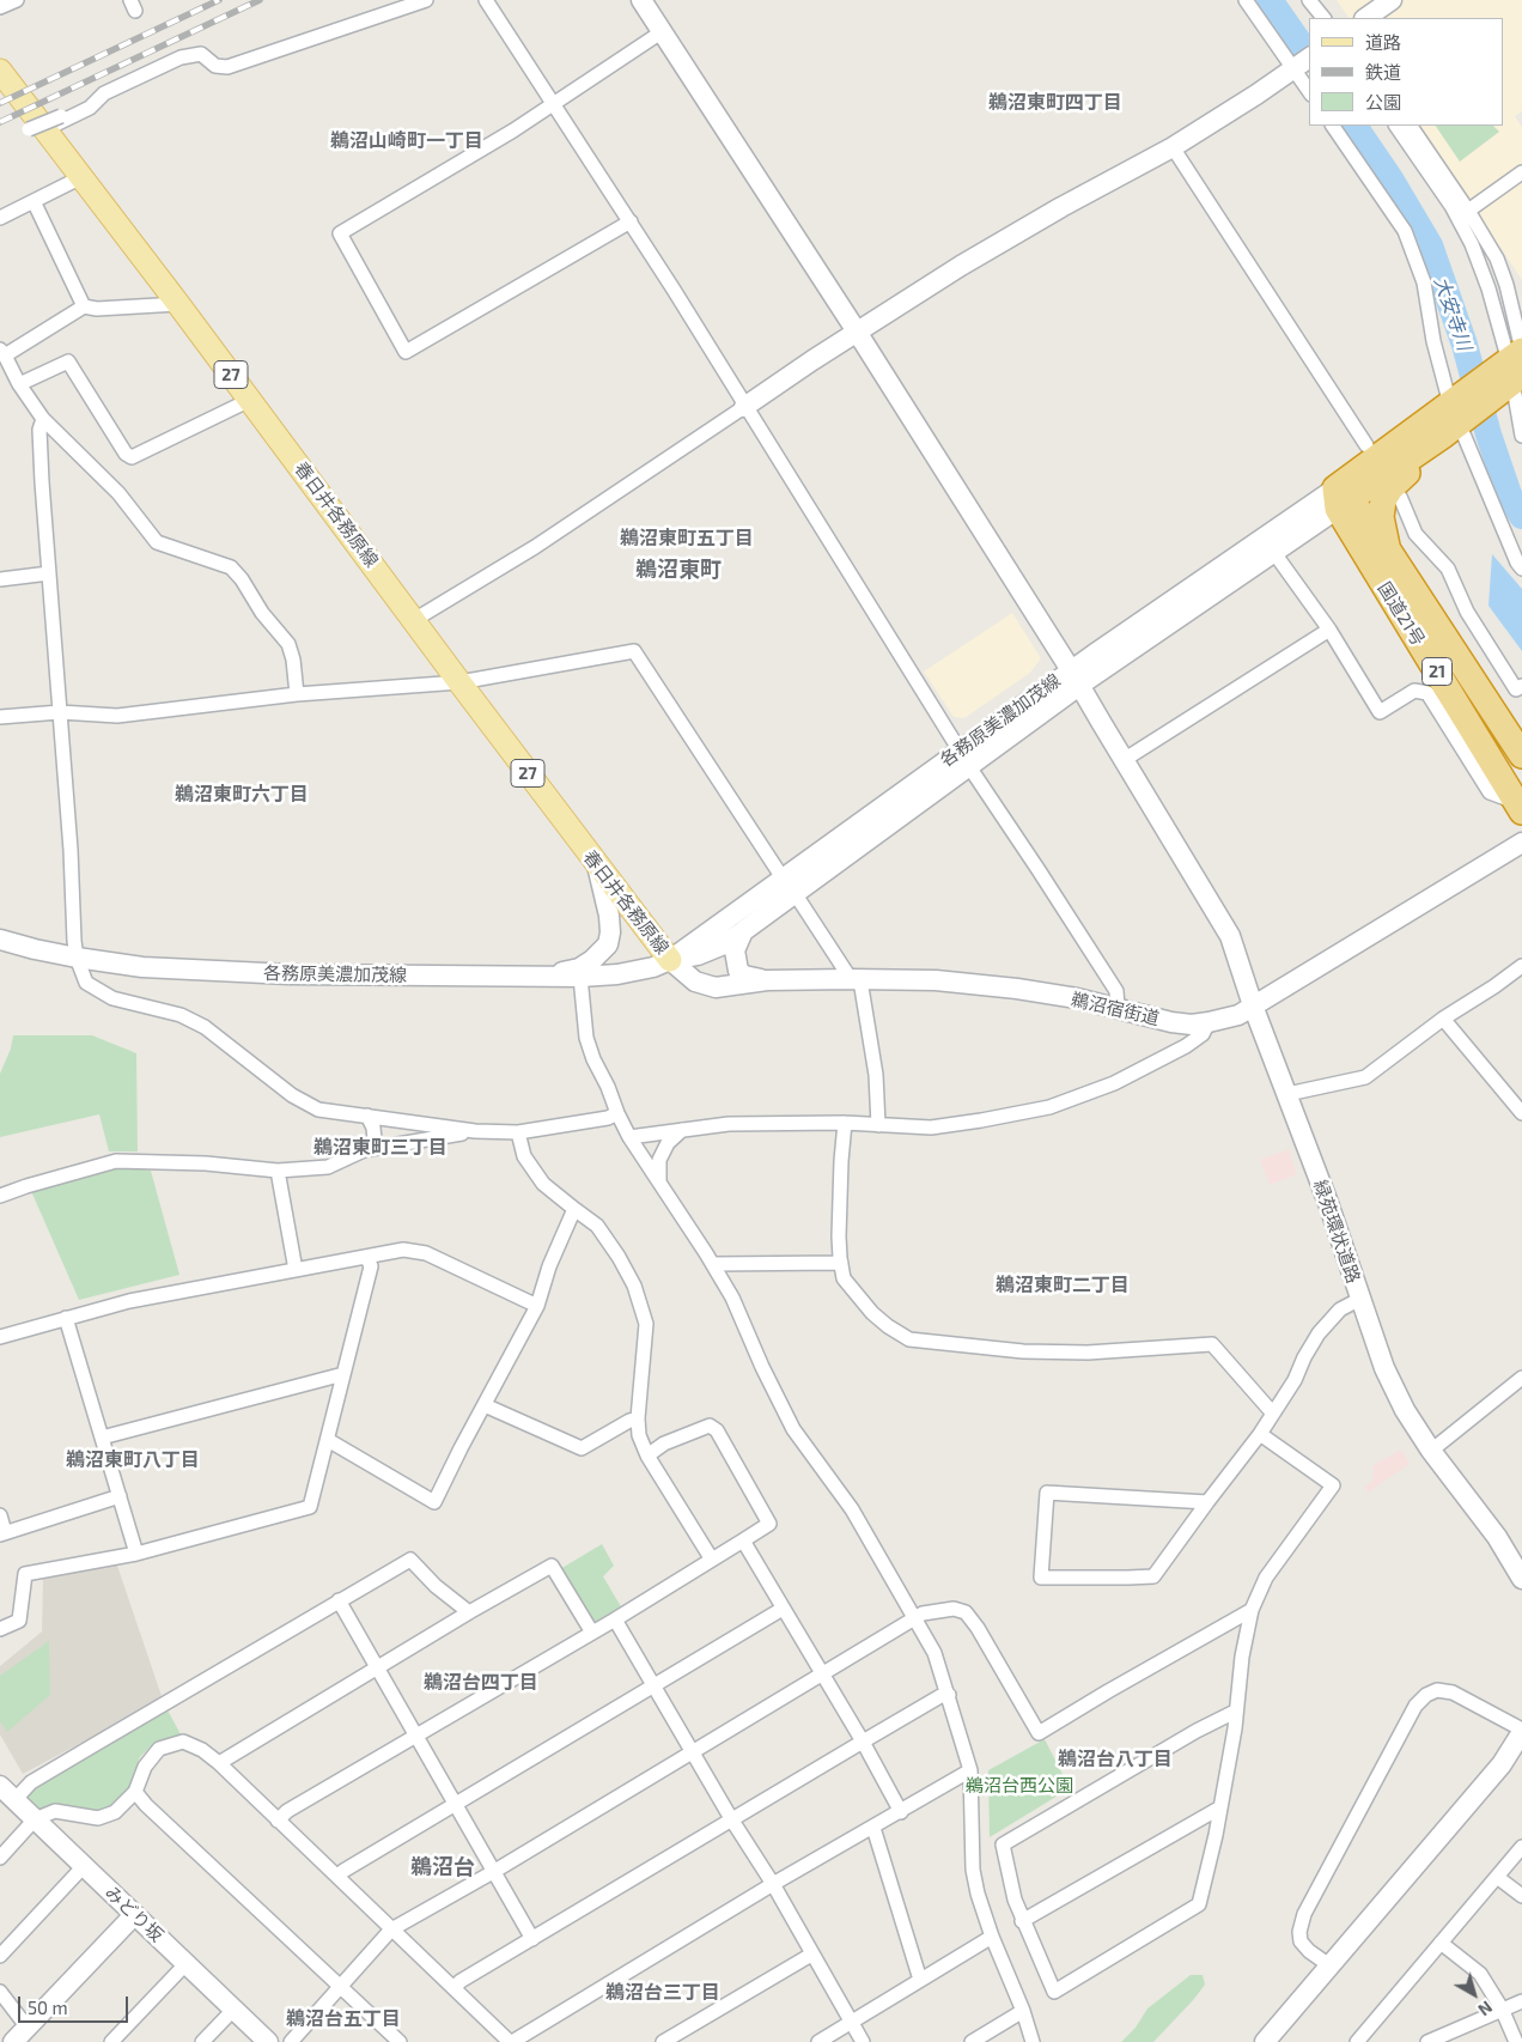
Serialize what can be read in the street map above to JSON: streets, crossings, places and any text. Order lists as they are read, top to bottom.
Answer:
{
  "streets": {
    "highway": ["国道21号", "21"],
    "main road": ["27", "春日井各務原線"],
    "street": [
      "各務原美濃加茂線",
      "鵜沼宿街道",
      "緑苑環状道路",
      "みどり坂"
    ]
  },
  "crossings": [
    ["春日井各務原線", "各務原美濃加茂線"],
    ["春日井各務原線", "鵜沼宿街道"],
    ["国道21号", "各務原美濃加茂線"],
    ["各務原美濃加茂線", "鵜沼宿街道"],
    ["各務原美濃加茂線", "緑苑環状道路"],
    ["鵜沼宿街道", "緑苑環状道路"]
  ],
  "districts": [
    "鵜沼東町四丁目",
    "鵜沼山崎町一丁目",
    "鵜沼東町五丁目",
    "鵜沼東町",
    "鵜沼東町六丁目",
    "鵜沼東町三丁目",
    "鵜沼東町二丁目",
    "鵜沼東町八丁目",
    "鵜沼台四丁目",
    "鵜沼台八丁目",
    "鵜沼台",
    "鵜沼台三丁目",
    "鵜沼台五丁目"
  ],
  "water": ["大安寺川"],
  "parks": ["鵜沼台西公園"],
  "legend": ["道路", "鉄道", "公園"],
  "scale_bar": "50 m",
  "north": "bottom right"
}
